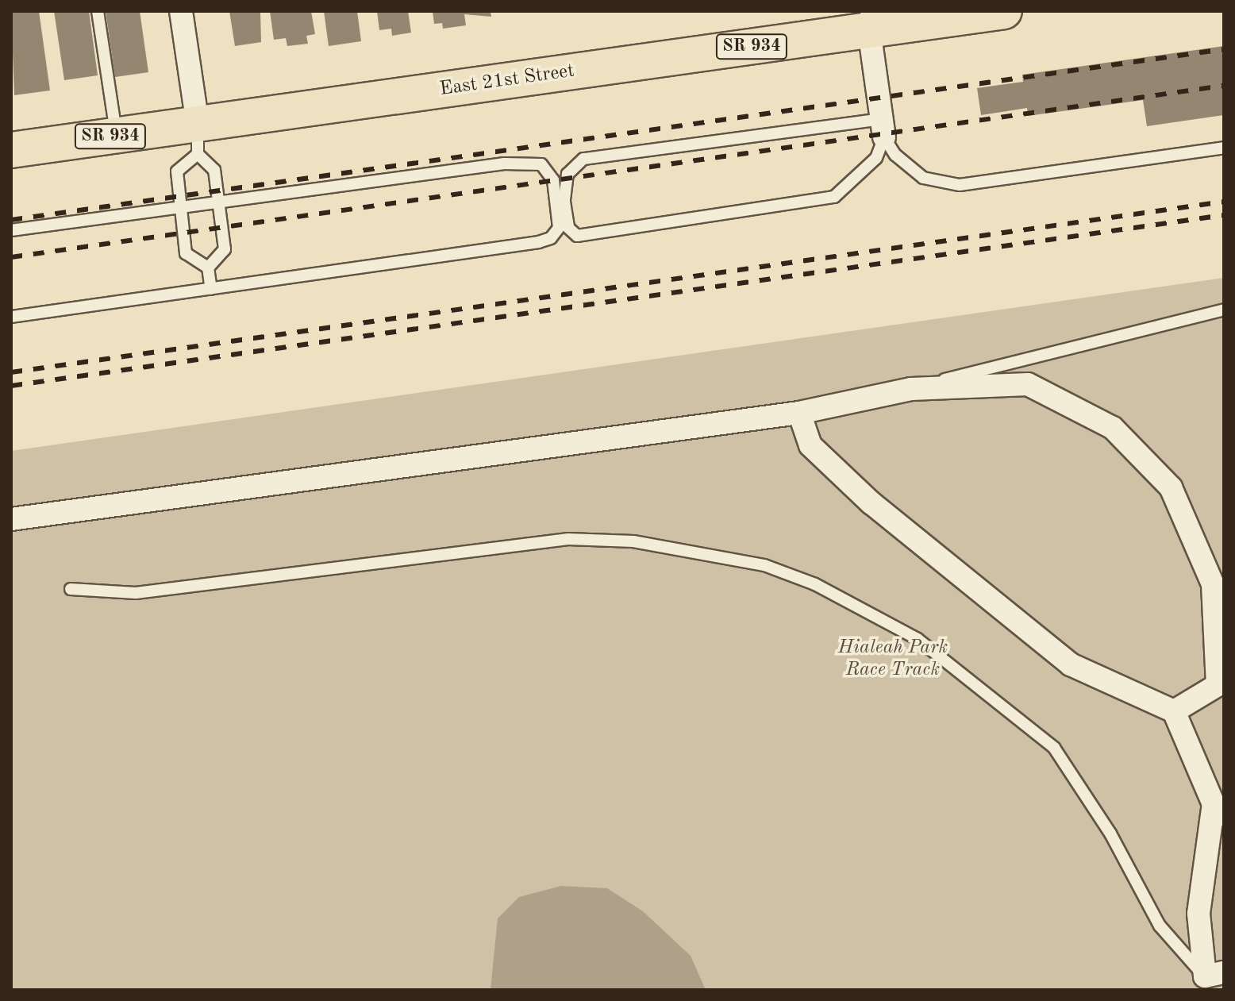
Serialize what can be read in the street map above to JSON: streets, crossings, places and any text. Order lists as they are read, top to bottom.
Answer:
{
  "streets": {
    "main road": ["SR 934", "East 21st Street"]
  },
  "parks": ["Hialeah Park Race Track"]
}
